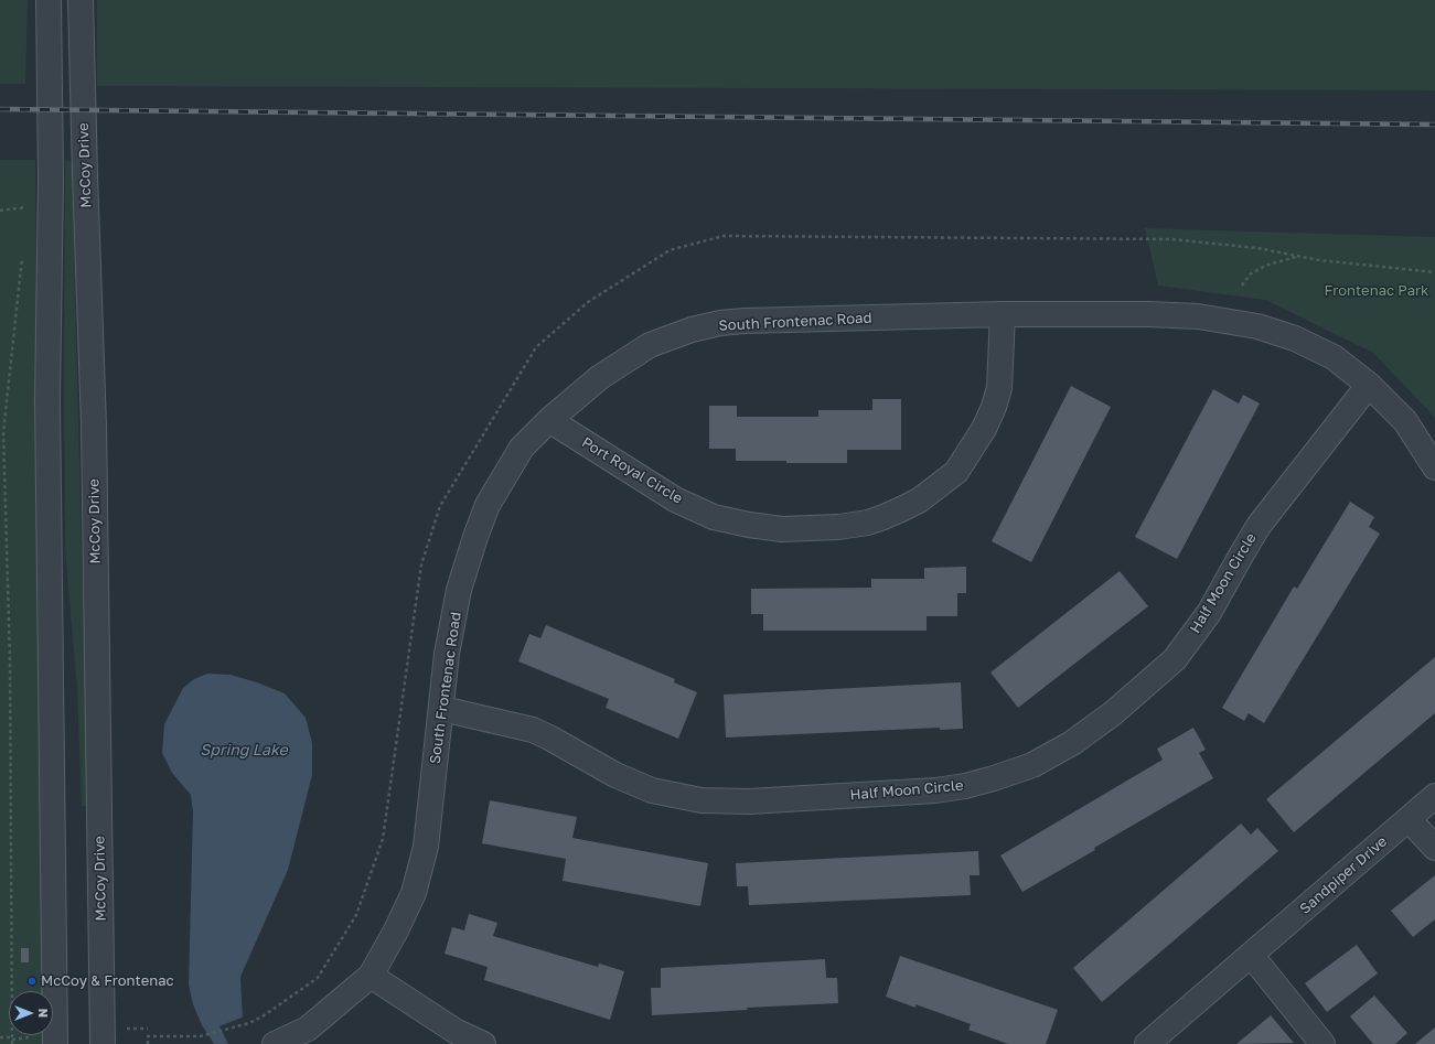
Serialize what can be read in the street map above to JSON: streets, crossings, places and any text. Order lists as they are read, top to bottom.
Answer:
{
  "streets": {
    "street": [
      "McCoy Drive",
      "South Frontenac Road",
      "Port Royal Circle",
      "Half Moon Circle",
      "Sandpiper Drive"
    ]
  },
  "crossings": [
    ["South Frontenac Road", "Port Royal Circle"],
    ["South Frontenac Road", "Half Moon Circle"]
  ],
  "water": ["Spring Lake"],
  "parks": ["Frontenac Park"],
  "places": ["McCoy & Frontenac"],
  "north": "right"
}
